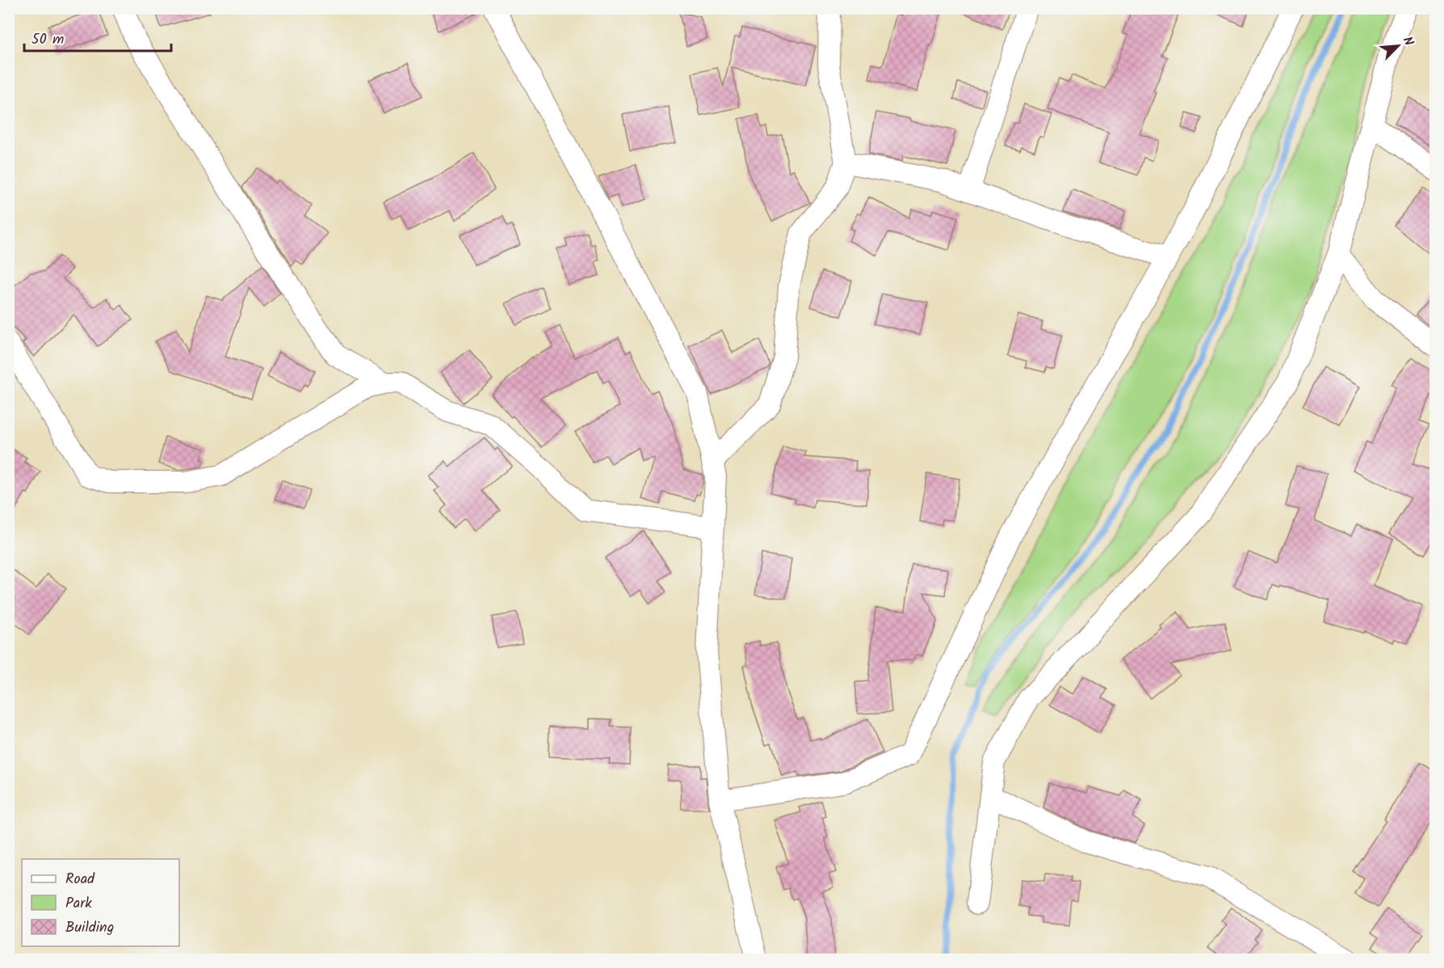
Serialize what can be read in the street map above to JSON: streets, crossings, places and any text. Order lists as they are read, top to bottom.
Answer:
{
  "legend": ["Road", "Park", "Building"],
  "scale_bar": "50 m",
  "north": "top right"
}
